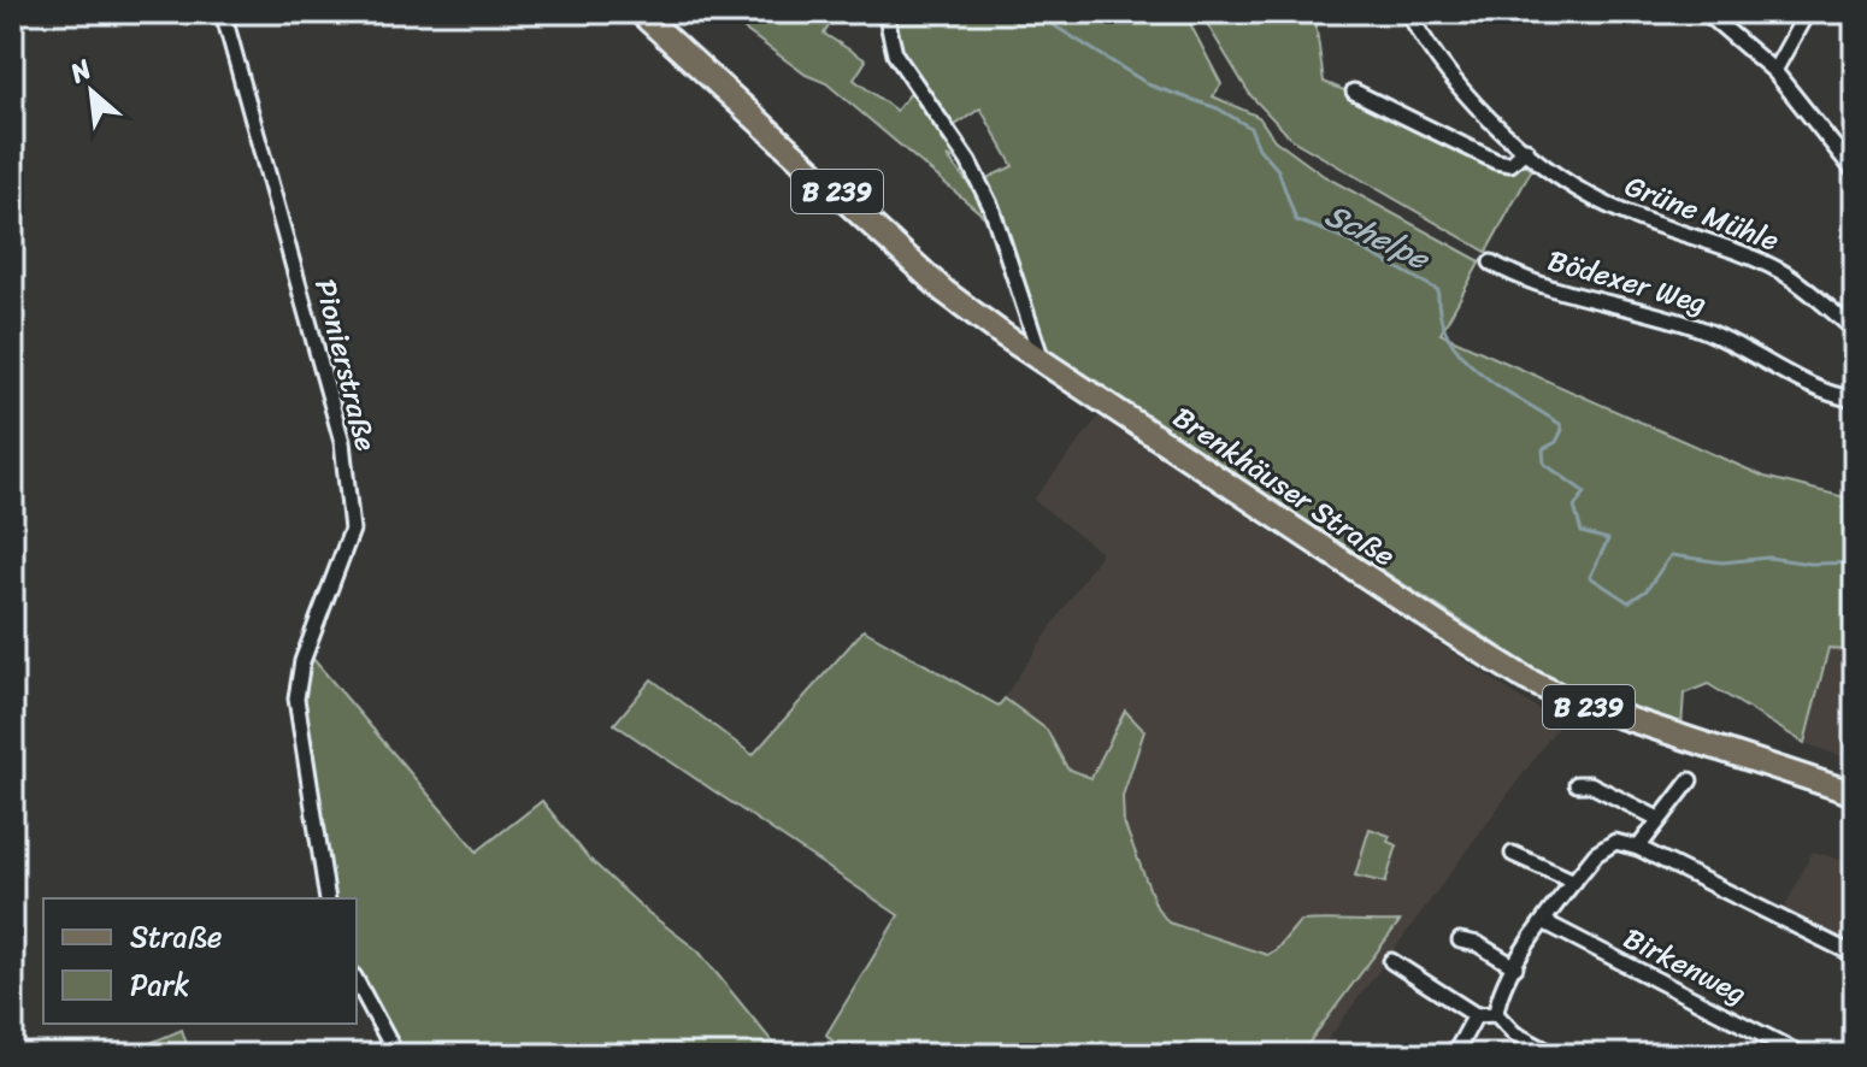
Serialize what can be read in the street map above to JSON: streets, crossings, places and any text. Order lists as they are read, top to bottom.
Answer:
{
  "streets": {
    "main road": ["B 239", "Brenkhäuser Straße"],
    "street": [
      "Grüne Mühle",
      "Bödexer Weg",
      "Pionierstraße",
      "Birkenweg"
    ]
  },
  "crossings": [
    ["B 239", "Brenkhäuser Straße"]
  ],
  "water": ["Schelpe"],
  "legend": ["Straße", "Park"],
  "north": "top left"
}
